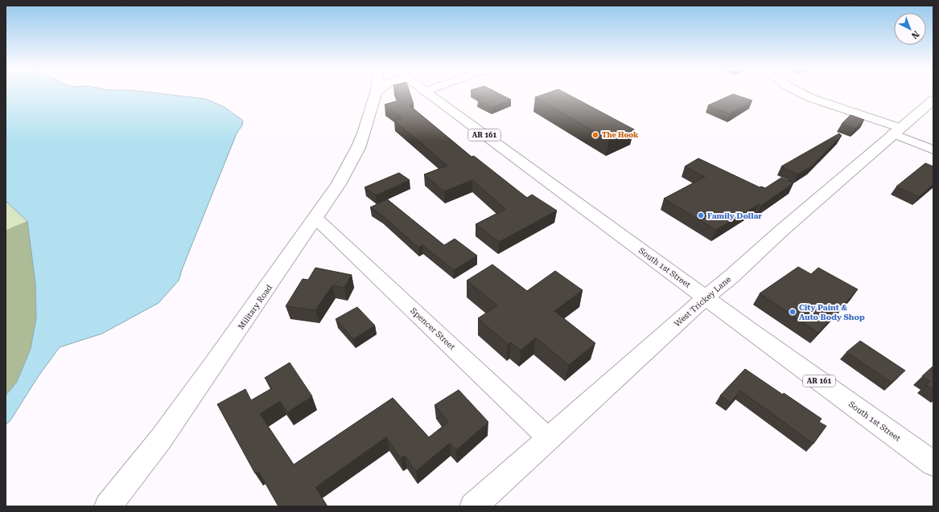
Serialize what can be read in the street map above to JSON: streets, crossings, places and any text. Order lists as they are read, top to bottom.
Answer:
{
  "streets": {
    "street": [
      "AR 161",
      "South 1st Street",
      "West Trickey Lane",
      "Military Road",
      "Spencer Street"
    ]
  },
  "crossings": [
    ["South 1st Street", "West Trickey Lane"],
    ["West Trickey Lane", "Spencer Street"],
    ["Military Road", "Spencer Street"]
  ],
  "places": ["The Hook", "Family Dollar", "City Paint & Auto Body Shop"],
  "north": "bottom right"
}
